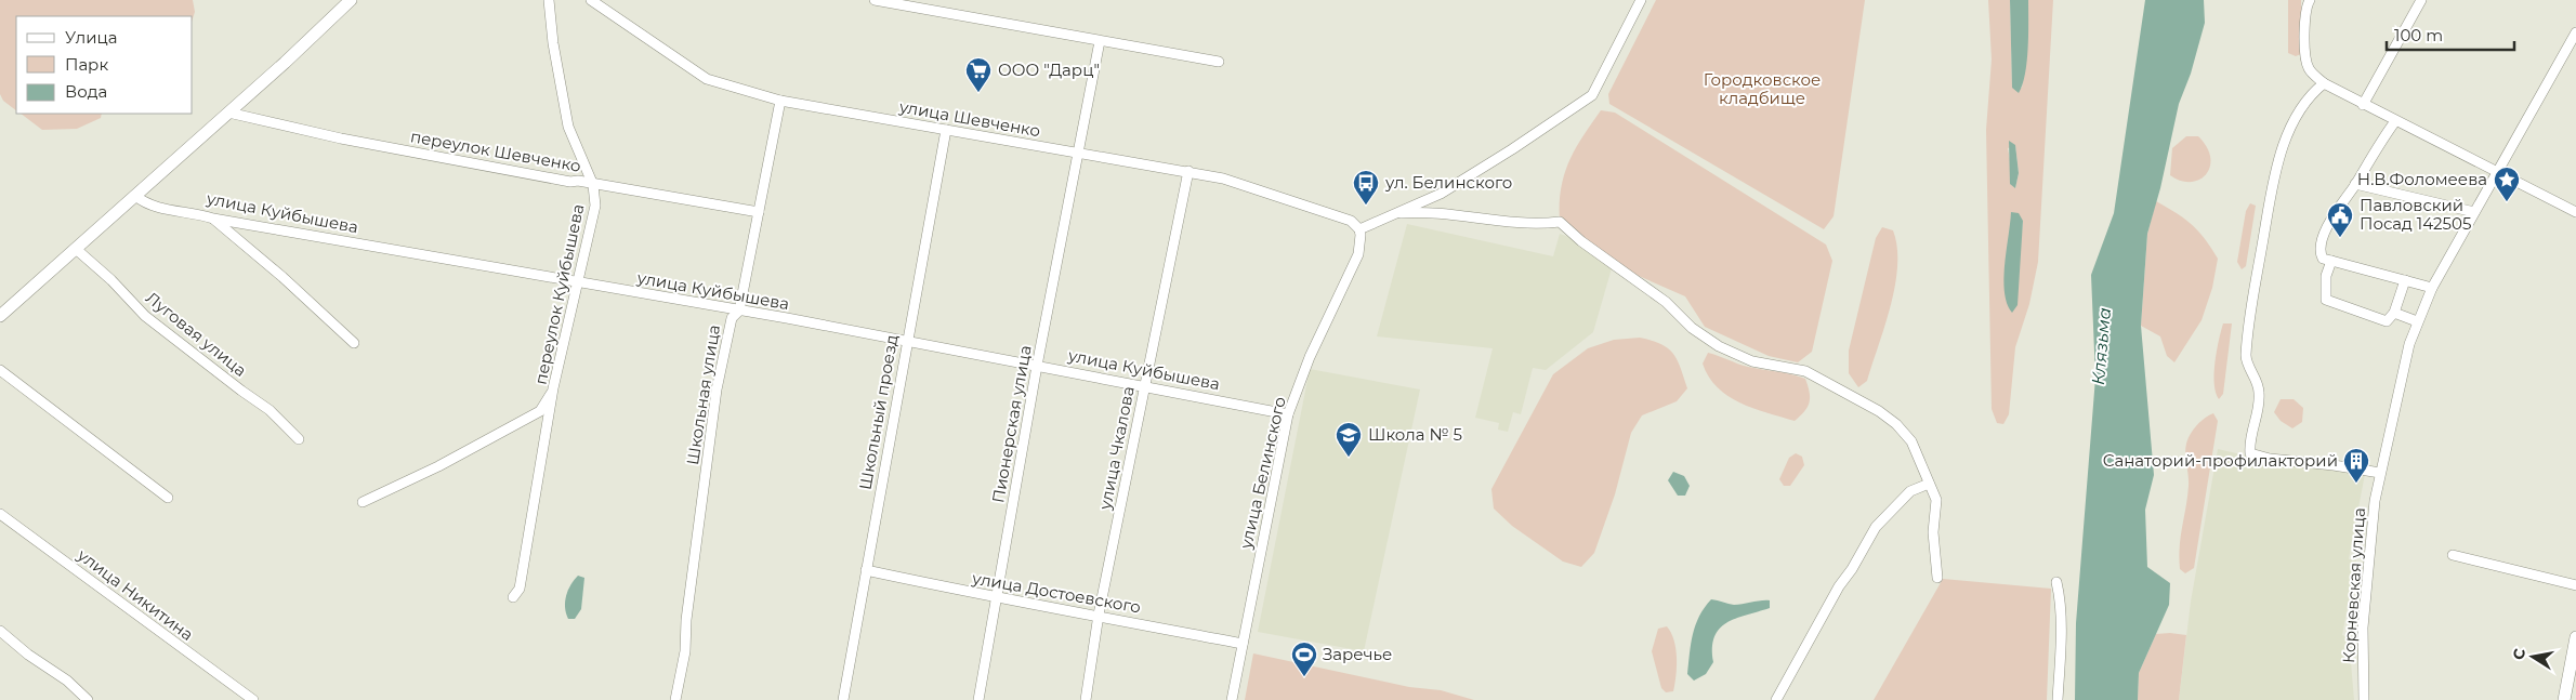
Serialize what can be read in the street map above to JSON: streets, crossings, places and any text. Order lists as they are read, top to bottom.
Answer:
{
  "streets": {
    "street": [
      "улица Шевченко",
      "переулок Шевченко",
      "улица Куйбышева",
      "переулок Куйбышева",
      "Луговая улица",
      "Школьная улица",
      "Школьный проезд",
      "Пионерская улица",
      "улица Чкалова",
      "улица Белинского",
      "Корневская улица",
      "улица Достоевского",
      "улица Никитина"
    ]
  },
  "crossings": [
    ["улица Шевченко", "Школьная улица"],
    ["улица Шевченко", "Школьный проезд"],
    ["улица Шевченко", "Пионерская улица"],
    ["улица Шевченко", "улица Чкалова"],
    ["улица Шевченко", "улица Белинского"],
    ["переулок Шевченко", "переулок Куйбышева"],
    ["переулок Шевченко", "Школьная улица"],
    ["улица Куйбышева", "переулок Куйбышева"],
    ["улица Куйбышева", "Школьная улица"],
    ["улица Куйбышева", "Школьный проезд"],
    ["улица Куйбышева", "Пионерская улица"],
    ["улица Куйбышева", "улица Чкалова"],
    ["улица Куйбышева", "улица Белинского"],
    ["Школьный проезд", "улица Достоевского"],
    ["Пионерская улица", "улица Достоевского"],
    ["улица Чкалова", "улица Достоевского"],
    ["улица Белинского", "улица Достоевского"]
  ],
  "water": ["Клязьма"],
  "parks": ["Городковское кладбище"],
  "places": {
    "supermarket": ["ООО \"Дарц\""],
    "place": ["Н.В.Фоломеева"],
    "bus stop": ["ул. Белинского"],
    "public building": ["Павловский Посад 142505"],
    "school or university": ["Школа № 5"],
    "building": ["Санаторий-профилакторий"],
    "sports": ["Заречье"]
  },
  "legend": ["Улица", "Парк", "Вода"],
  "scale_bar": "100 m",
  "north": "left"
}
